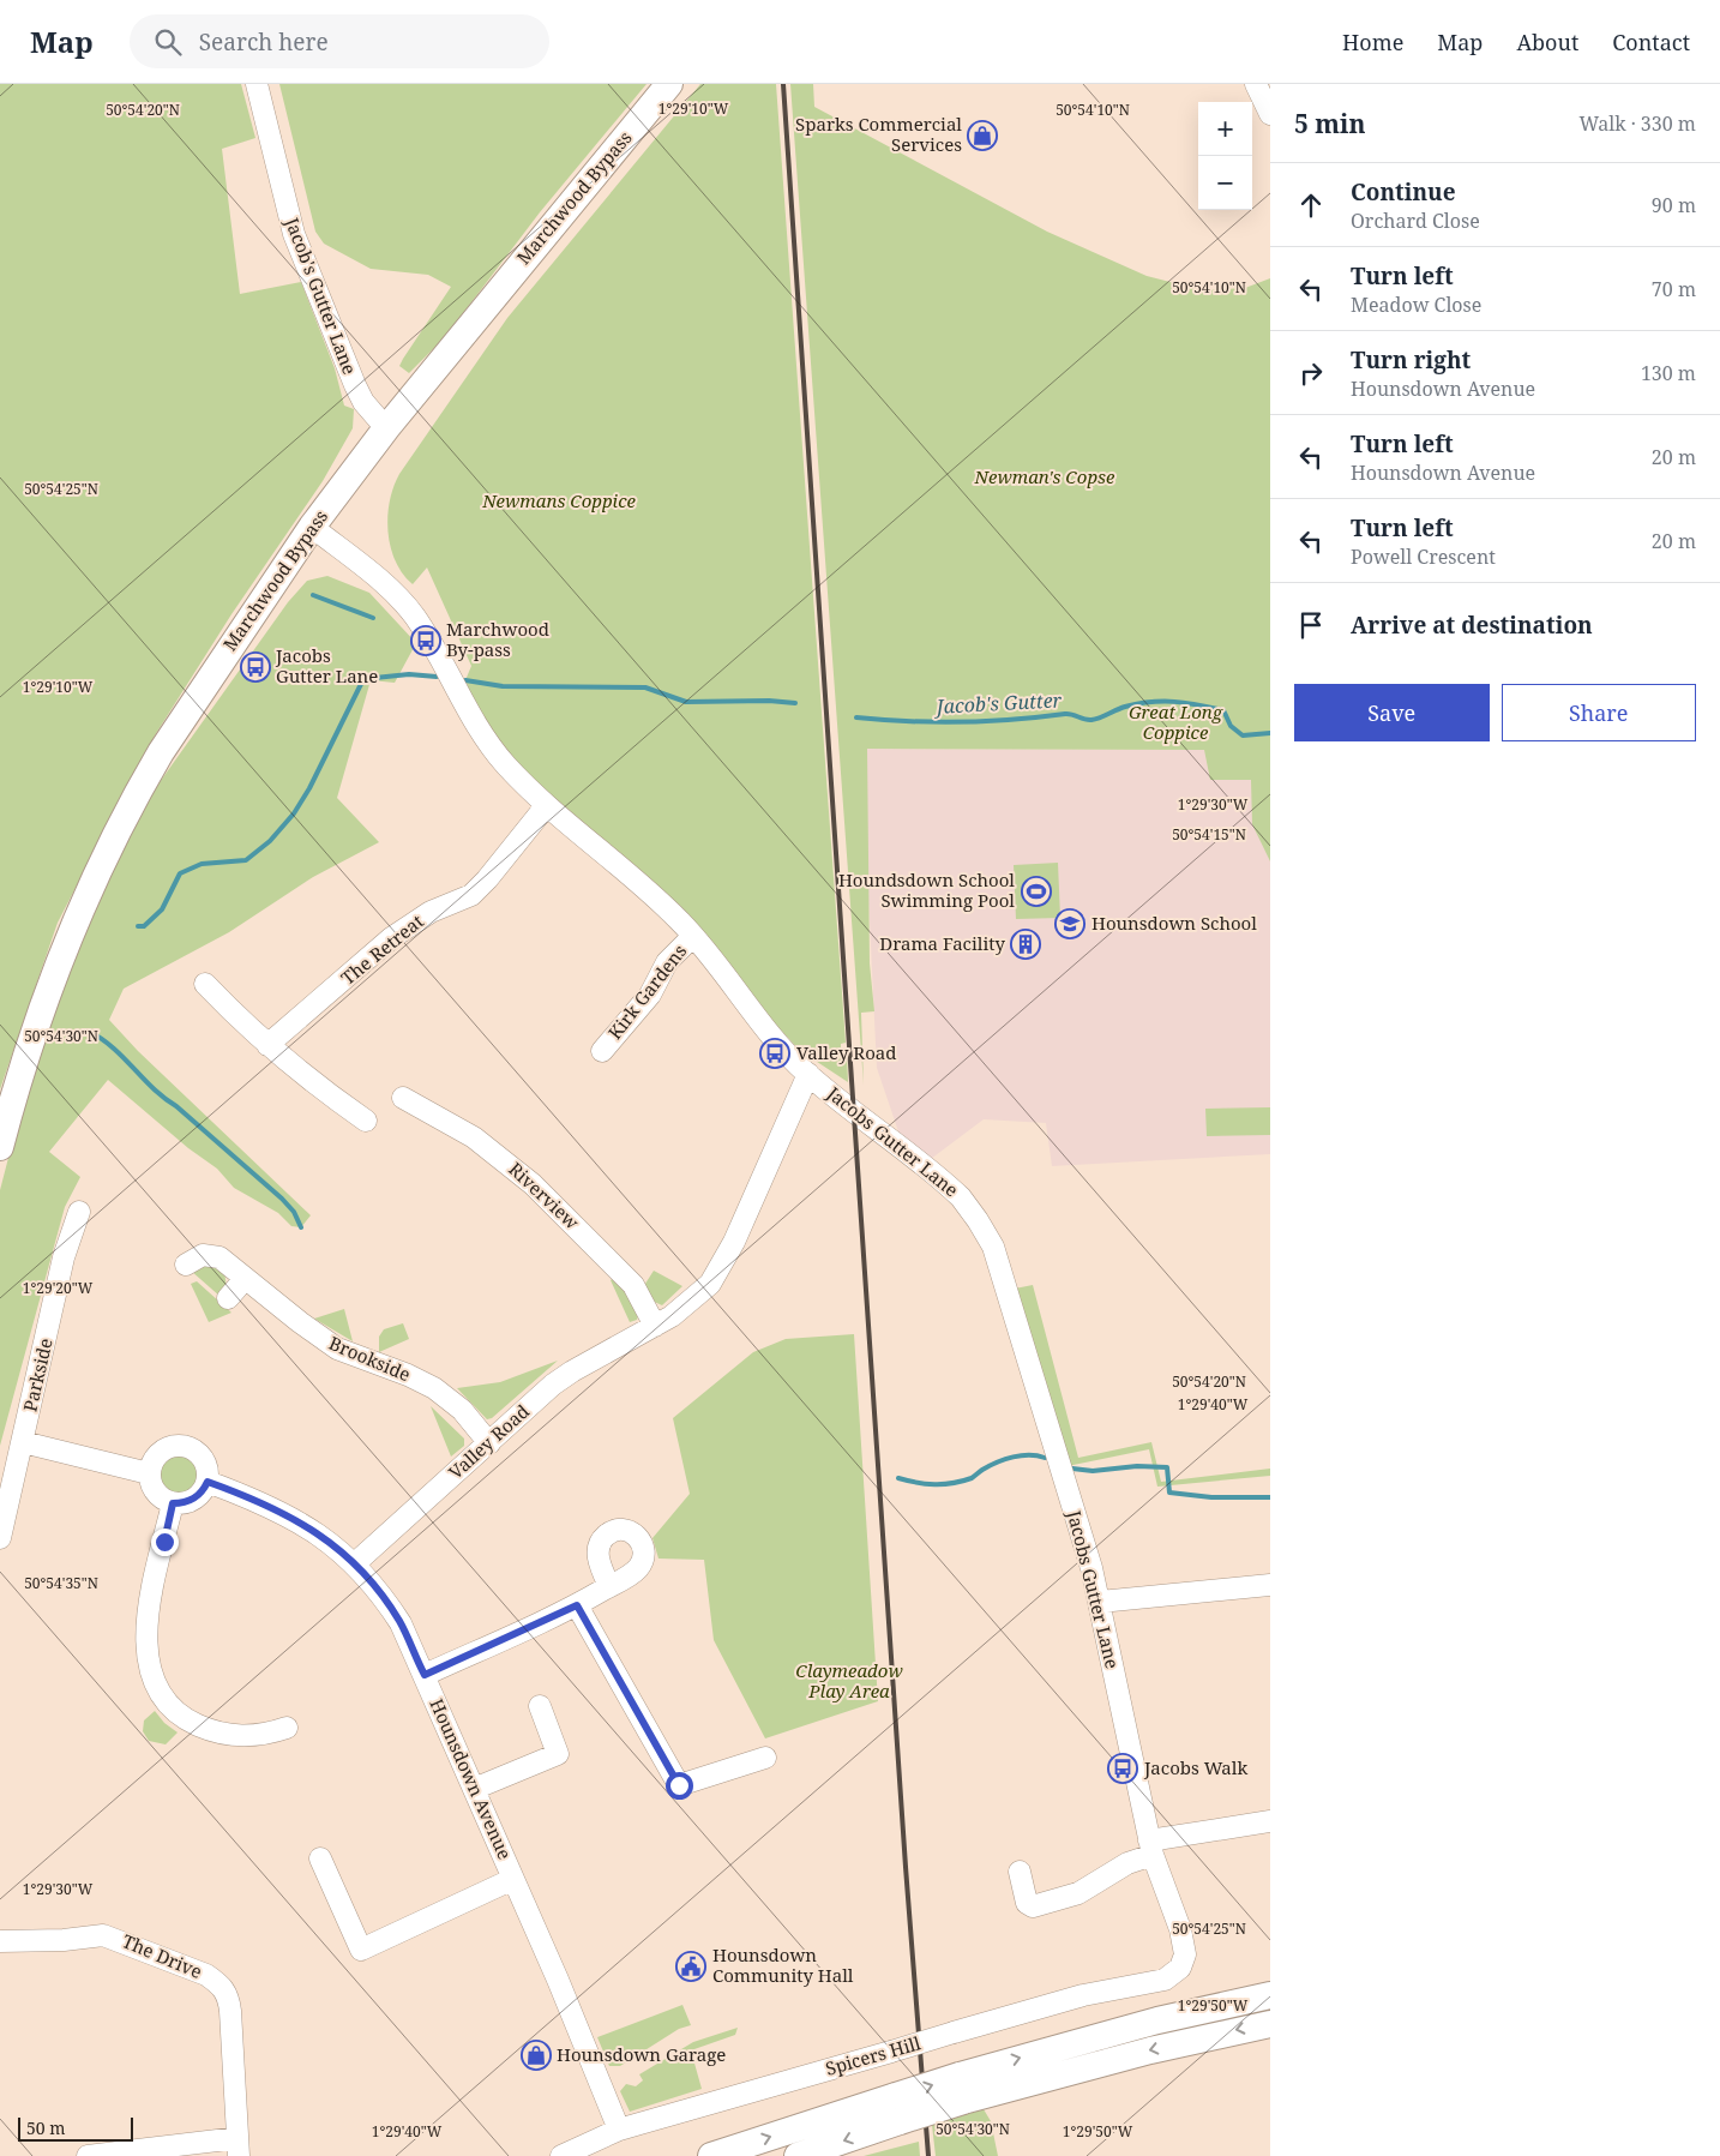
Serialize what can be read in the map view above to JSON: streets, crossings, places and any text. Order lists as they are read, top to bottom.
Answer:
{
  "streets": {
    "main road": ["Marchwood Bypass"],
    "street": [
      "Jacob's Gutter Lane",
      "The Retreat",
      "Kirk Gardens",
      "Jacobs Gutter Lane",
      "Riverview",
      "Brookside",
      "Parkside",
      "Valley Road",
      "Hounsdown Avenue",
      "The Drive",
      "Spicers Hill"
    ]
  },
  "crossings": [
    ["Marchwood Bypass", "Jacob's Gutter Lane"],
    ["Marchwood Bypass", "Jacobs Gutter Lane"],
    ["The Retreat", "Jacobs Gutter Lane"],
    ["Kirk Gardens", "Jacobs Gutter Lane"],
    ["Jacobs Gutter Lane", "Valley Road"],
    ["Jacobs Gutter Lane", "Spicers Hill"],
    ["Riverview", "Valley Road"],
    ["Brookside", "Valley Road"],
    ["Valley Road", "Hounsdown Avenue"],
    ["Hounsdown Avenue", "Spicers Hill"]
  ],
  "water": ["Jacob's Gutter"],
  "parks": [
    "Newman's Copse",
    "Newmans Coppice",
    "Great Long Coppice",
    "Claymeadow Play Area"
  ],
  "places": {
    "shop": ["Sparks Commercial Services", "Hounsdown Garage"],
    "bus stop": [
      "Marchwood By-pass",
      "Jacobs Gutter Lane",
      "Valley Road",
      "Jacobs Walk"
    ],
    "sports": ["Houndsdown School Swimming Pool"],
    "school or university": ["Hounsdown School"],
    "building": ["Drama Facility"],
    "public building": ["Hounsdown Community Hall"]
  },
  "scale_bar": "50 m",
  "page": {
    "header": "Map",
    "search": "Search here",
    "nav": [
      "Home",
      "Map",
      "About",
      "Contact"
    ],
    "heading": ["5 min", "Walk · 330 m"],
    "map_buttons": ["+", "−"],
    "list": [
      ["Continue", "Orchard Close", "90 m"],
      ["Turn left", "Meadow Close", "70 m"],
      ["Turn right", "Hounsdown Avenue", "130 m"],
      ["Turn left", "Hounsdown Avenue", "20 m"],
      ["Turn left", "Powell Crescent", "20 m"],
      "Arrive at destination"
    ],
    "buttons": ["Save", "Share"],
    "scale": "50 m"
  },
  "coordinates": [
    "1°29'10\"W",
    "50°54'20\"N",
    "50°54'10\"N",
    "50°54'25\"N",
    "1°29'30\"W",
    "50°54'15\"N",
    "50°54'30\"N",
    "1°29'20\"W",
    "1°29'40\"W",
    "50°54'35\"N",
    "1°29'50\"W"
  ]
}
